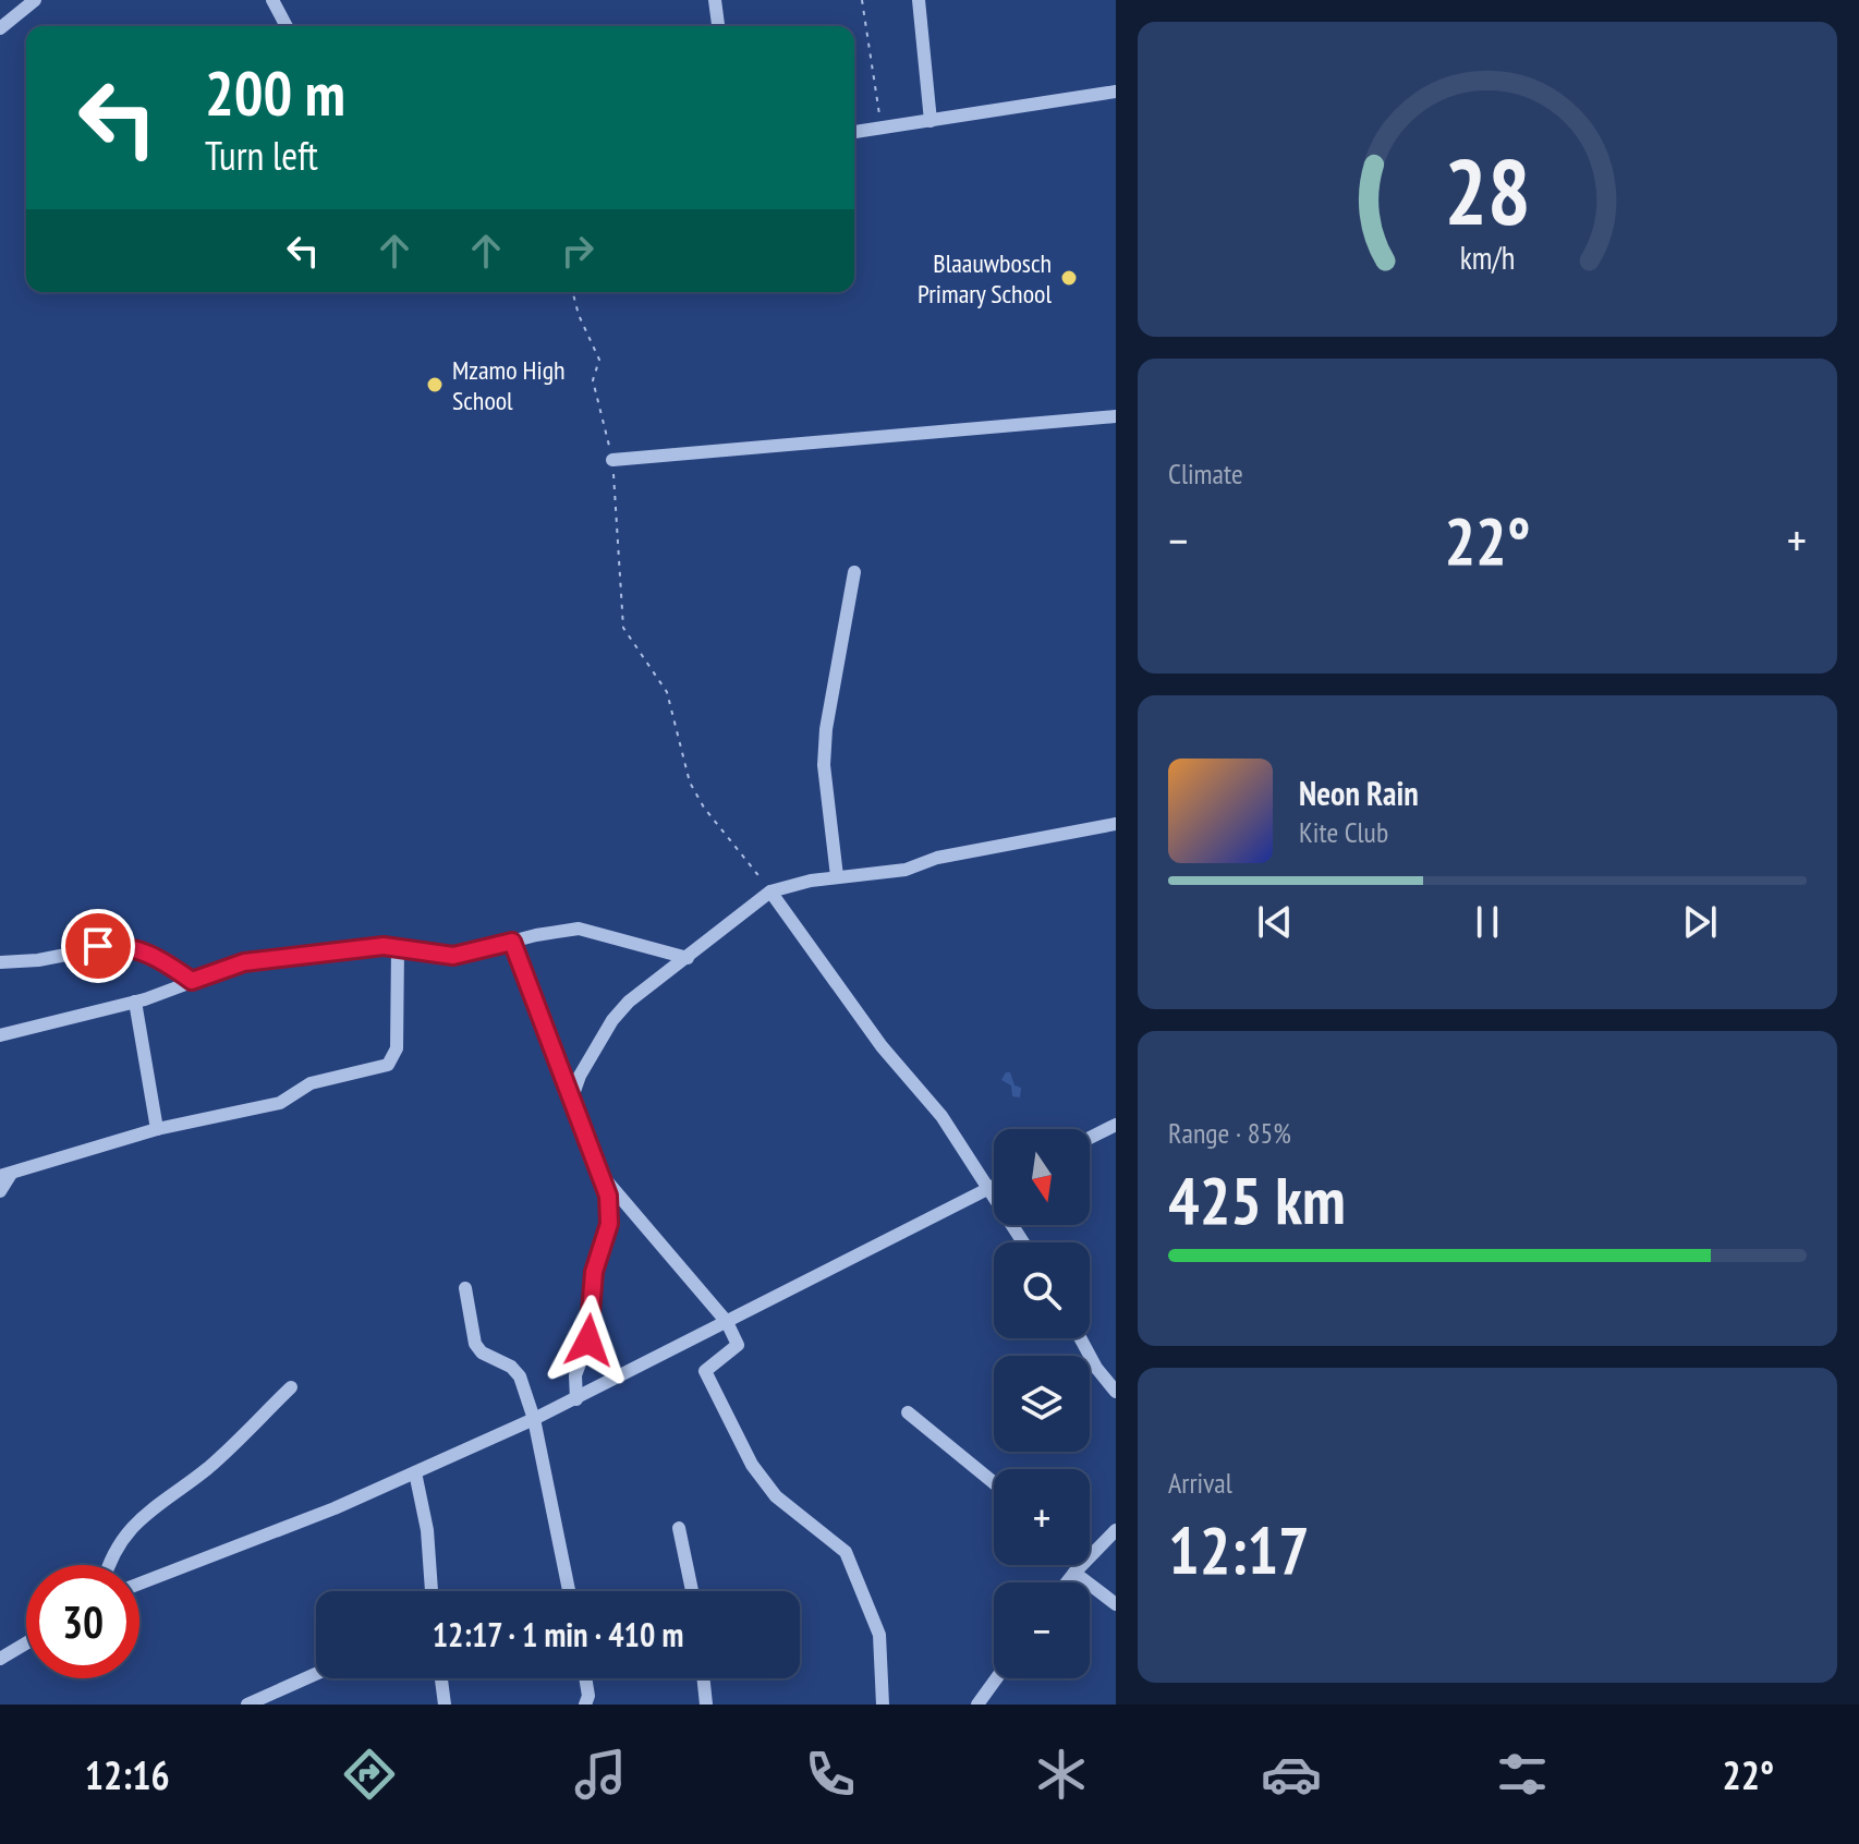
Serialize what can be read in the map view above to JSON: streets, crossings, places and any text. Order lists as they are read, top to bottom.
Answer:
{
  "places": ["Blaauwbosch Primary School", "Mzamo High School"],
  "north": "bottom",
  "page": {
    "turn": ["200 m", "Turn left"],
    "tile": [
      "Climate",
      ["Range · 85%", "425 km"],
      ["Arrival", "12:17"]
    ],
    "heat": ["−", "22°", "+"],
    "song": ["Neon Rain", "Kite Club"],
    "map_buttons": ["+", "−"],
    "limit": "30",
    "trip": "12:17 · 1 min · 410 m",
    "tabs": ["12:16", "22°"],
    "gauge": ["28", "km/h"]
  }
}
